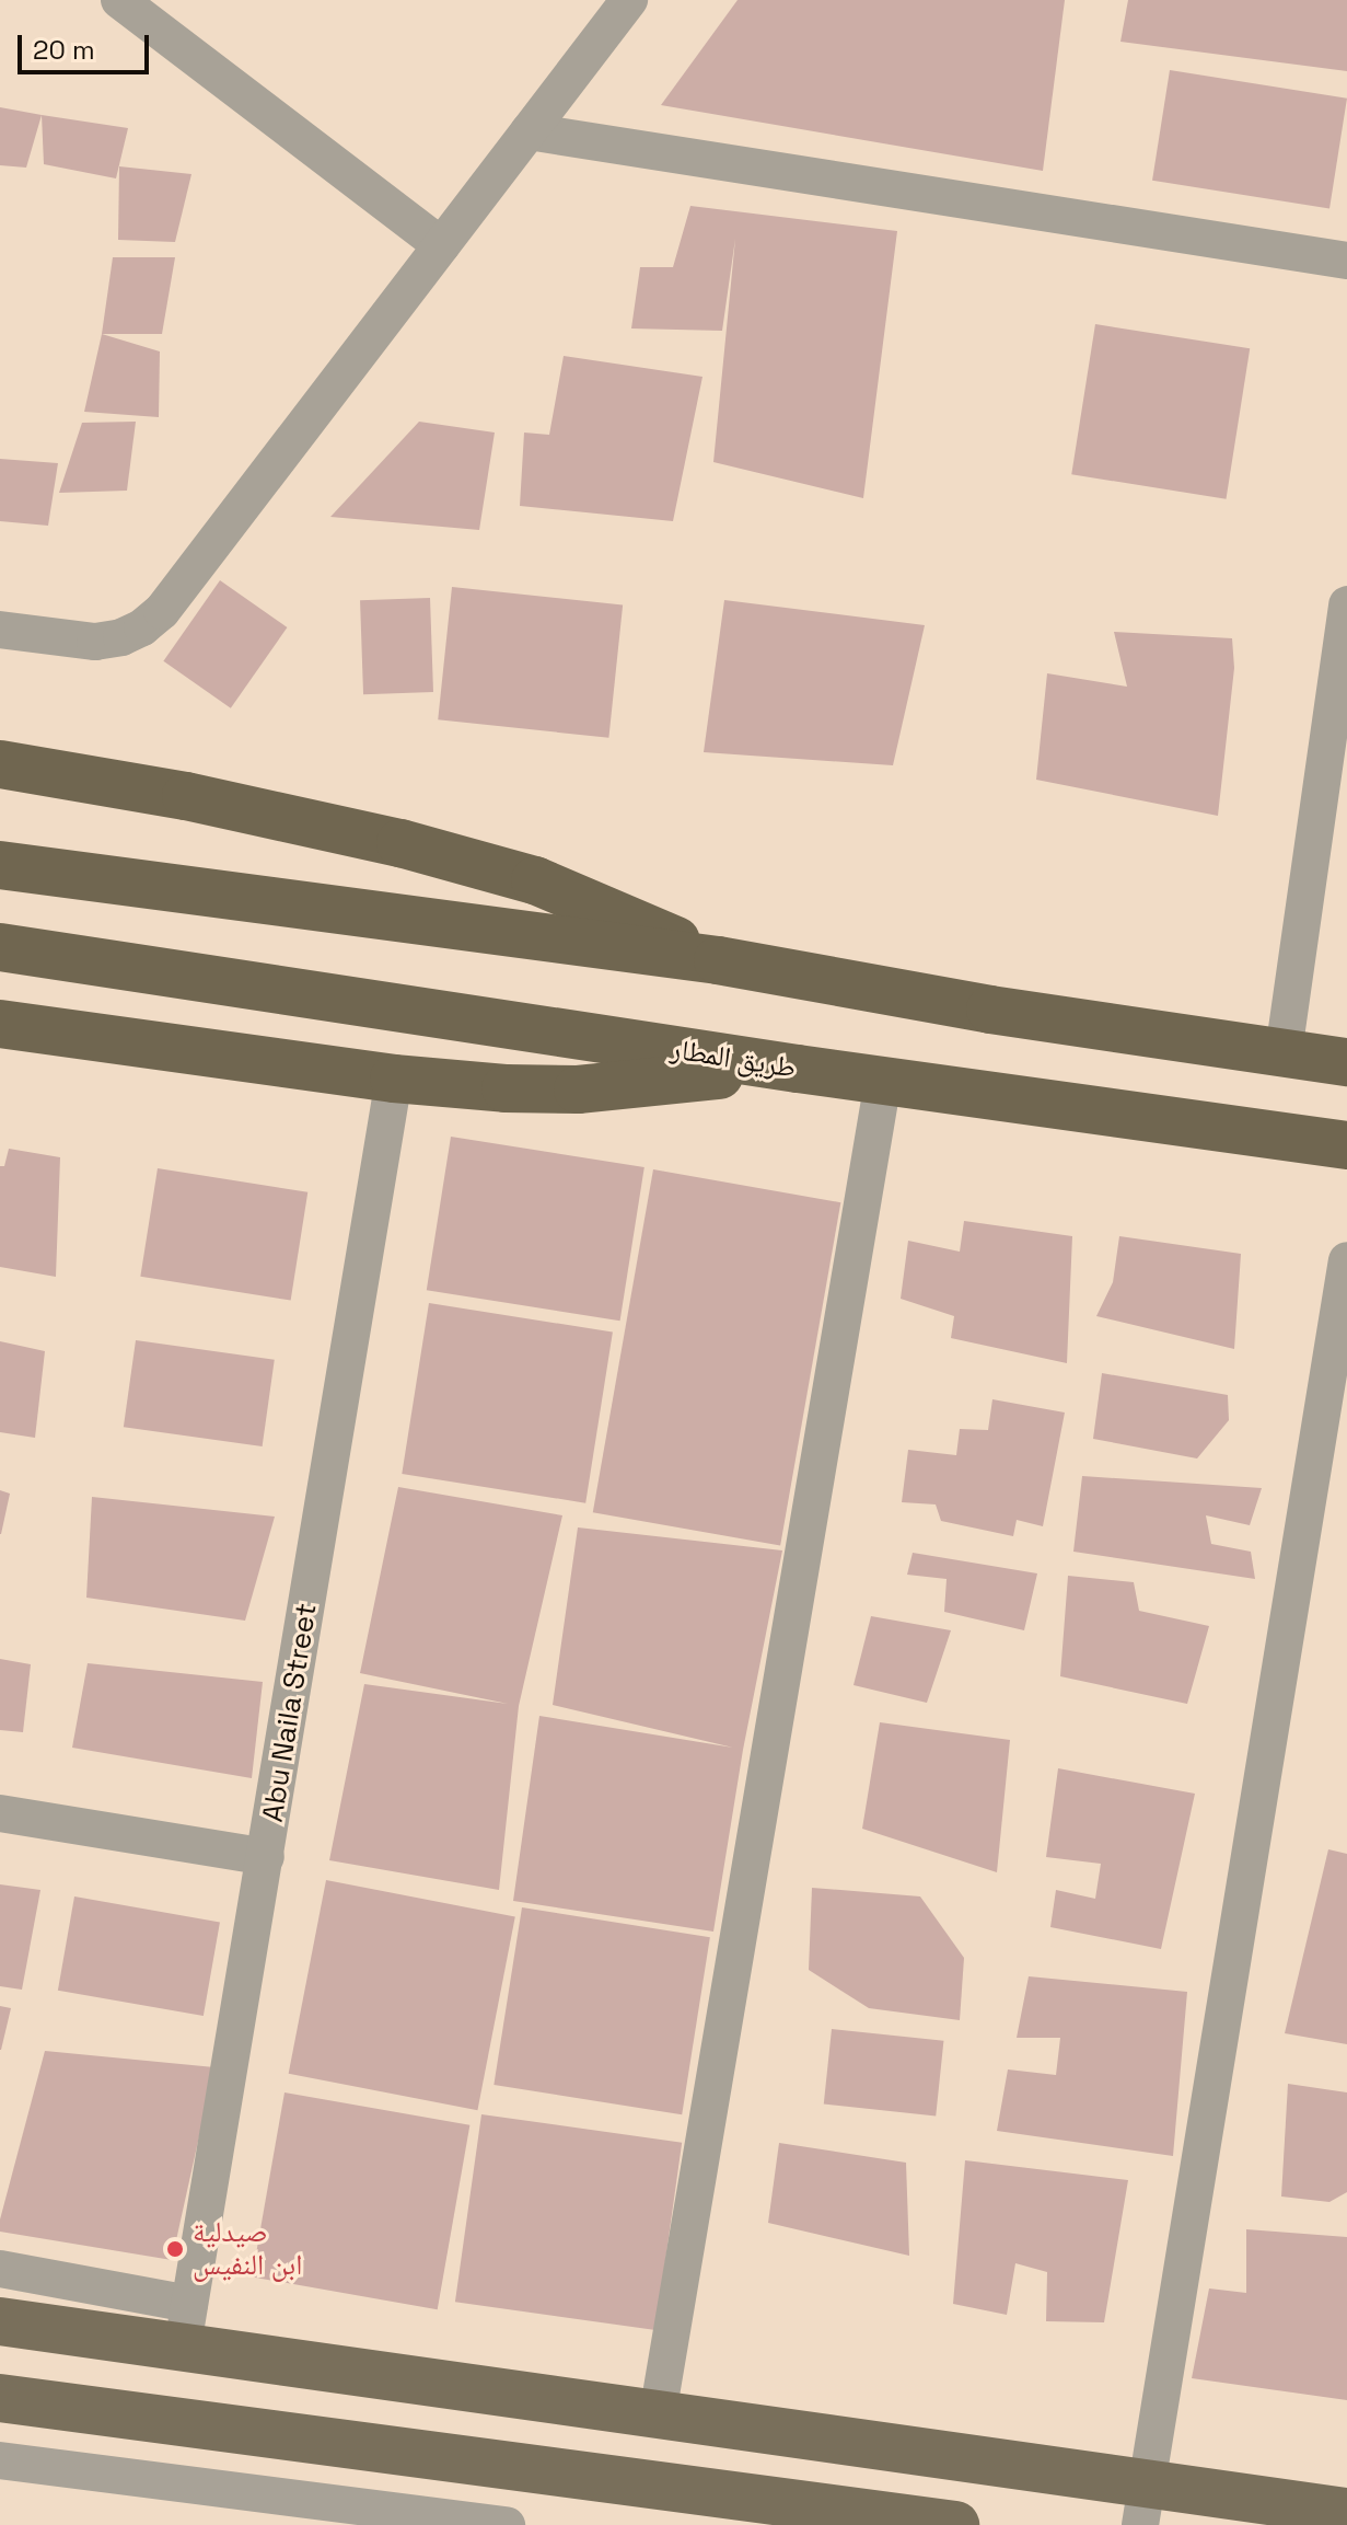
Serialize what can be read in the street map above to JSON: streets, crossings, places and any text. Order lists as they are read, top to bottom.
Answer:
{
  "streets": {
    "highway": ["طريق المطار"],
    "street": ["Abu Naila Street"]
  },
  "places": ["صيدلية ابن النفيس"],
  "scale_bar": "20 m"
}
